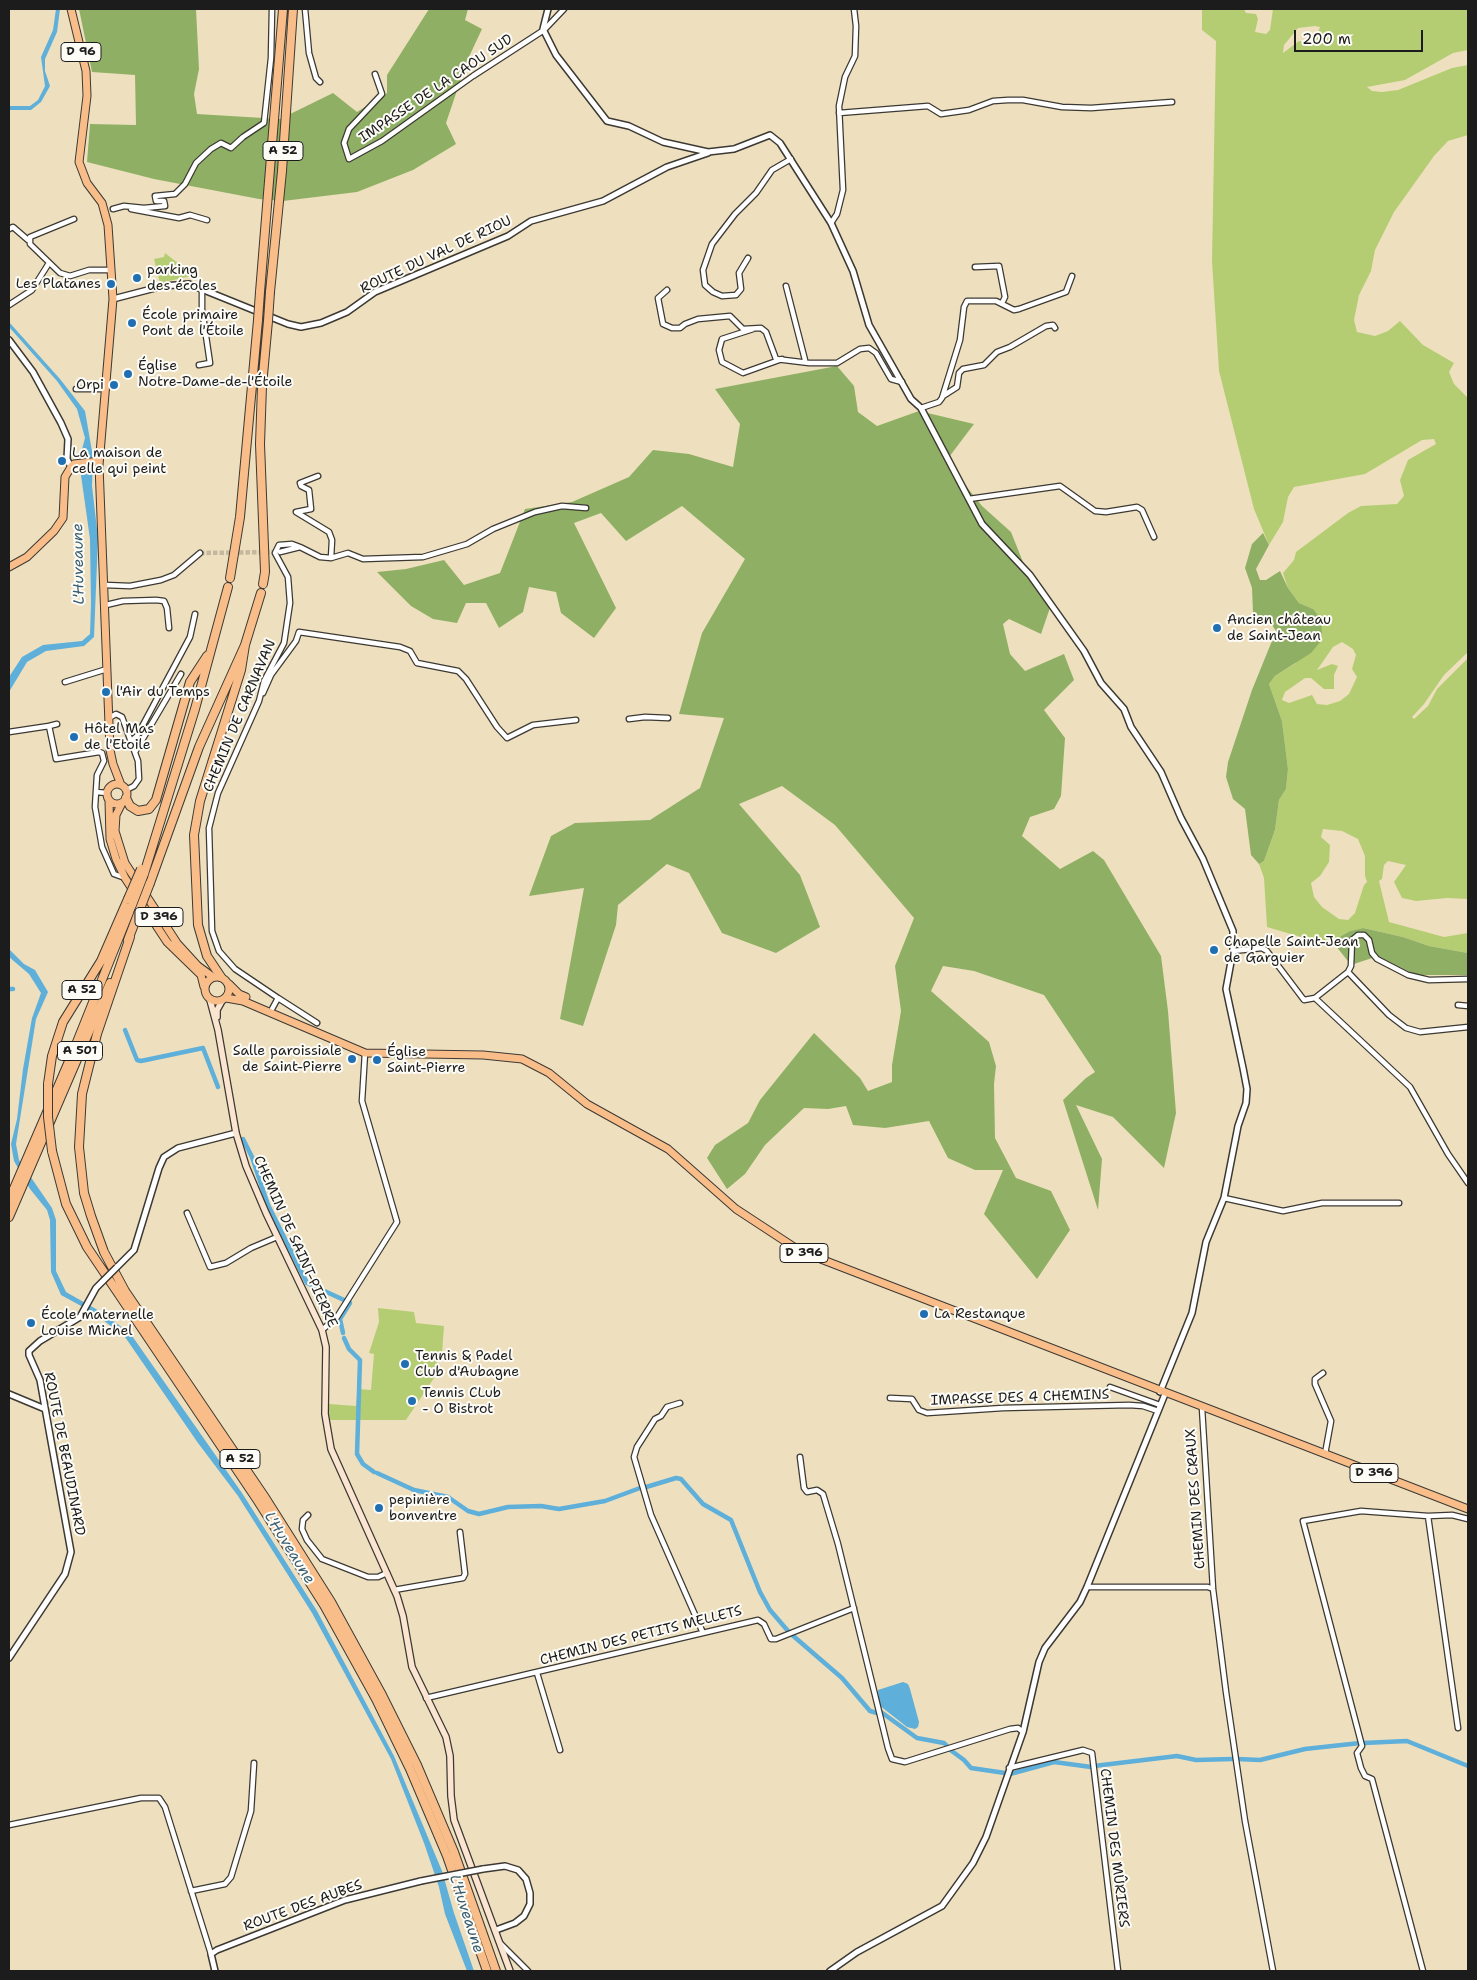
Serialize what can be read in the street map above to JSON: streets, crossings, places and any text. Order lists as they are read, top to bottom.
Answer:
{
  "streets": {
    "highway": ["A 52", "A 501"],
    "main road": ["D 96", "D 396", "CHEMIN DE SAINT-PIERRE"],
    "street": [
      "IMPASSE DE LA CAOU SUD",
      "ROUTE DU VAL DE RIOU",
      "CHEMIN DE CARNAVAN",
      "IMPASSE DES 4 CHEMINS",
      "ROUTE DE BEAUDINARD",
      "CHEMIN DES CRAUX",
      "CHEMIN DES PETITS MELLETS",
      "CHEMIN DES MÛRIERS",
      "ROUTE DES AUBES"
    ]
  },
  "crossings": [
    ["D 96", "ROUTE DU VAL DE RIOU"],
    ["A 52", "A 501"],
    ["D 396", "CHEMIN DE SAINT-PIERRE"],
    ["D 396", "CHEMIN DES CRAUX"],
    ["CHEMIN DE SAINT-PIERRE", "ROUTE DE BEAUDINARD"],
    ["CHEMIN DE SAINT-PIERRE", "CHEMIN DES PETITS MELLETS"],
    ["CHEMIN DE SAINT-PIERRE", "ROUTE DES AUBES"]
  ],
  "water": ["L'Huveaune"],
  "places": [
    "parking des écoles",
    "Les Platanes",
    "École primaire Pont de l'Étoile",
    "Église Notre-Dame-de-l'Étoile",
    "Orpi",
    "La maison de celle qui peint",
    "Ancien château de Saint-Jean",
    "l'Air du Temps",
    "Hôtel Mas de l'Etoile",
    "Chapelle Saint-Jean de Garguier",
    "Salle paroissiale de Saint-Pierre",
    "Église Saint-Pierre",
    "La Restanque",
    "École maternelle Louise Michel",
    "Tennis & Padel Club d'Aubagne",
    "Tennis CLub - O Bistrot",
    "pepinière bonventre"
  ],
  "scale_bar": "200 m"
}
